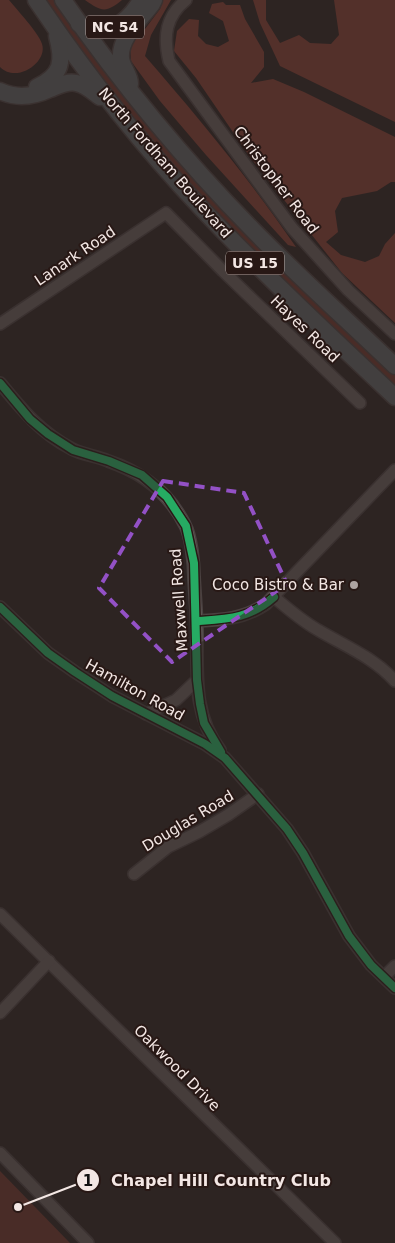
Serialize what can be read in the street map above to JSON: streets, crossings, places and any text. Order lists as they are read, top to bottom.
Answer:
{
  "streets": {
    "highway": ["NC 54", "North Fordham Boulevard", "US 15"],
    "street": [
      "Christopher Road",
      "Lanark Road",
      "Hayes Road",
      "Maxwell Road",
      "Hamilton Road",
      "Douglas Road",
      "Oakwood Drive"
    ]
  },
  "crossings": [
    ["NC 54", "North Fordham Boulevard"],
    ["Lanark Road", "Hayes Road"],
    ["Maxwell Road", "Hamilton Road"],
    ["Hamilton Road", "Douglas Road"]
  ],
  "places": ["Coco Bistro & Bar", "Chapel Hill Country Club"]
}
